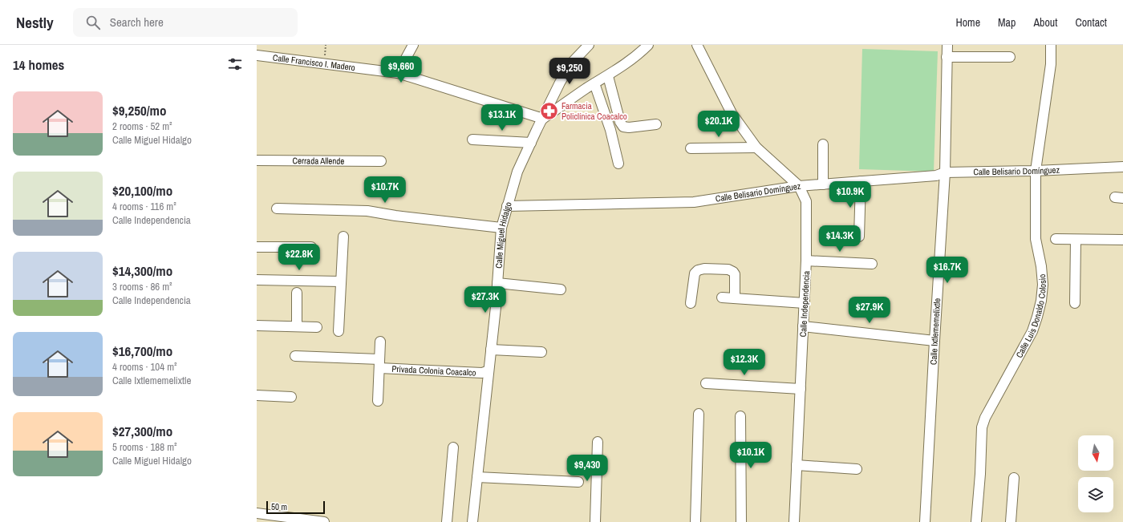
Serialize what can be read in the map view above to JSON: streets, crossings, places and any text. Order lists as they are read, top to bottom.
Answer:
{
  "streets": {
    "street": [
      "Calle Francisco I. Madero",
      "Cerrada Allende",
      "Calle Belisario Domínguez",
      "Calle Miguel Hidalgo",
      "Calle Independencia",
      "Calle Luis Donaldo Colosio",
      "Calle Ixtlememelixtle",
      "Privada Colonia Coacalco"
    ]
  },
  "crossings": [
    ["Calle Francisco I. Madero", "Calle Miguel Hidalgo"],
    ["Calle Belisario Domínguez", "Calle Miguel Hidalgo"],
    ["Calle Belisario Domínguez", "Calle Independencia"],
    ["Calle Belisario Domínguez", "Calle Luis Donaldo Colosio"],
    ["Calle Belisario Domínguez", "Calle Ixtlememelixtle"],
    ["Calle Miguel Hidalgo", "Privada Colonia Coacalco"]
  ],
  "places": {
    "pharmacy": ["Farmacia Policlínica Coacalco"]
  },
  "scale_bar": "50 m",
  "north": "bottom",
  "page": {
    "header": "Nestly",
    "search": "Search here",
    "nav": [
      "Home",
      "Map",
      "About",
      "Contact"
    ],
    "heading": "14 homes",
    "price": [
      "$9,660",
      "$9,250",
      "$13.1K",
      "$20.1K",
      "$10.7K",
      "$10.9K",
      "$14.3K",
      "$22.8K",
      "$16.7K",
      "$27.3K",
      "$27.9K",
      "$12.3K",
      "$10.1K",
      "$9,430"
    ],
    "list": [
      {
        "name": "$9,250/mo",
        "note": "2 rooms · 52 m² · Calle Miguel Hidalgo"
      },
      {
        "name": "$20,100/mo",
        "note": "4 rooms · 116 m² · Calle Independencia"
      },
      {
        "name": "$14,300/mo",
        "note": "3 rooms · 86 m² · Calle Independencia"
      },
      {
        "name": "$16,700/mo",
        "note": "4 rooms · 104 m² · Calle Ixtlememelixtle"
      },
      {
        "name": "$27,300/mo",
        "note": "5 rooms · 188 m² · Calle Miguel Hidalgo"
      }
    ],
    "scale": "50 m"
  }
}
